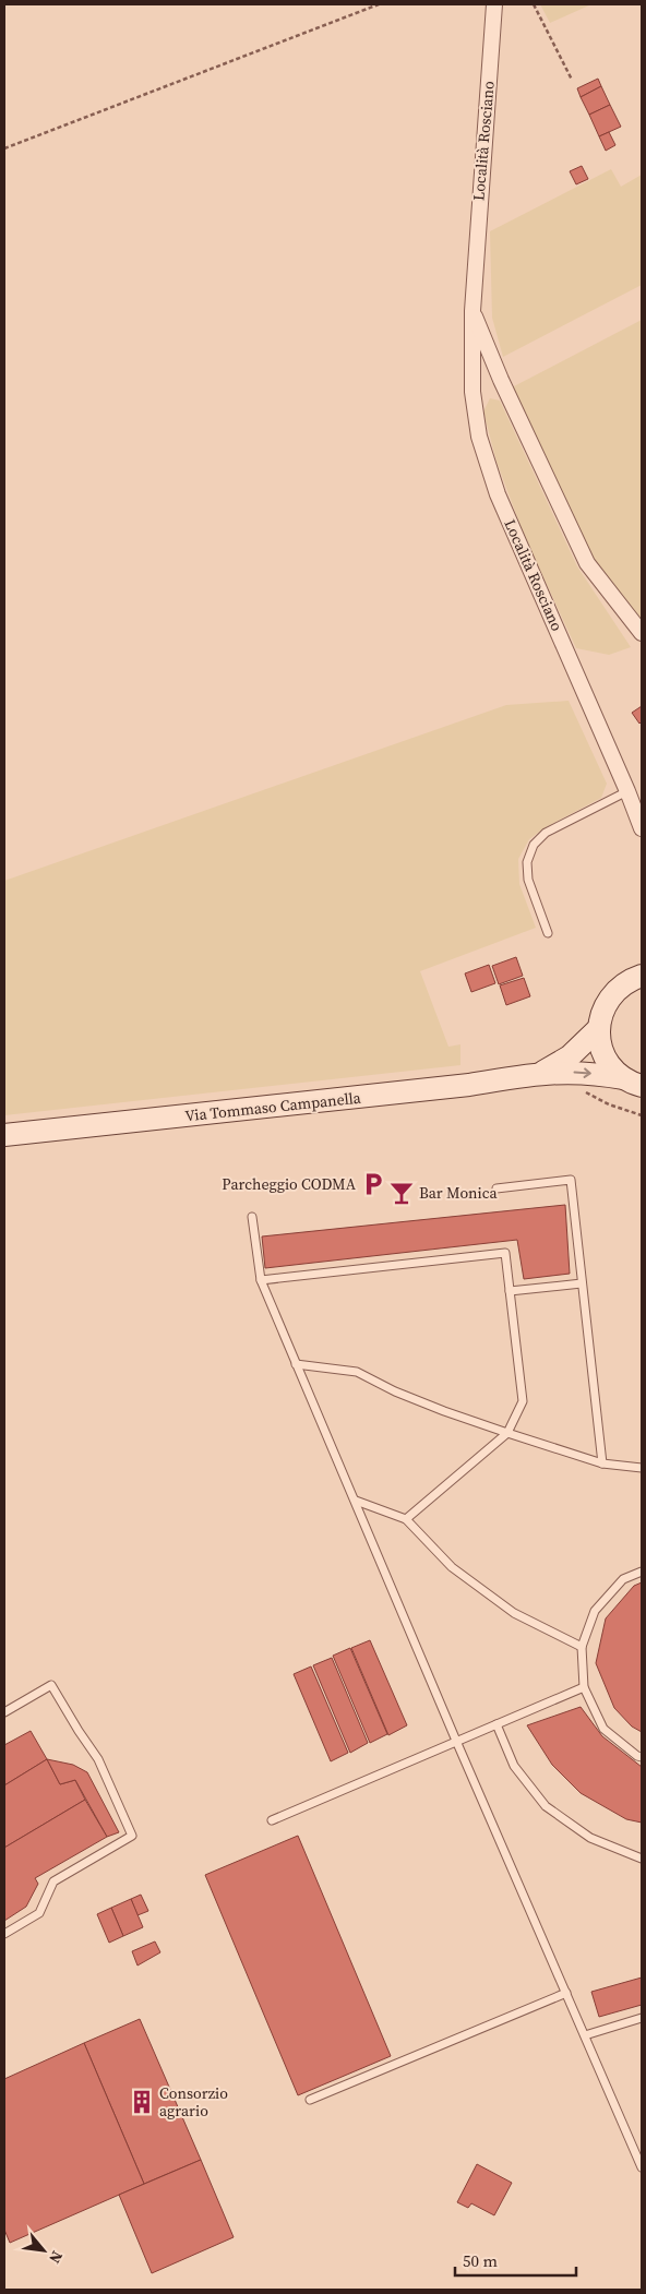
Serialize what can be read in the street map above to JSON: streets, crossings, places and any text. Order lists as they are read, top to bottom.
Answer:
{
  "streets": {
    "main road": ["Via Tommaso Campanella"],
    "street": ["Località Rosciano"]
  },
  "places": {
    "parking": ["Parcheggio CODMA"],
    "bar": ["Bar Monica"],
    "building": ["Consorzio agrario"]
  },
  "scale_bar": "50 m",
  "north": "bottom right"
}
